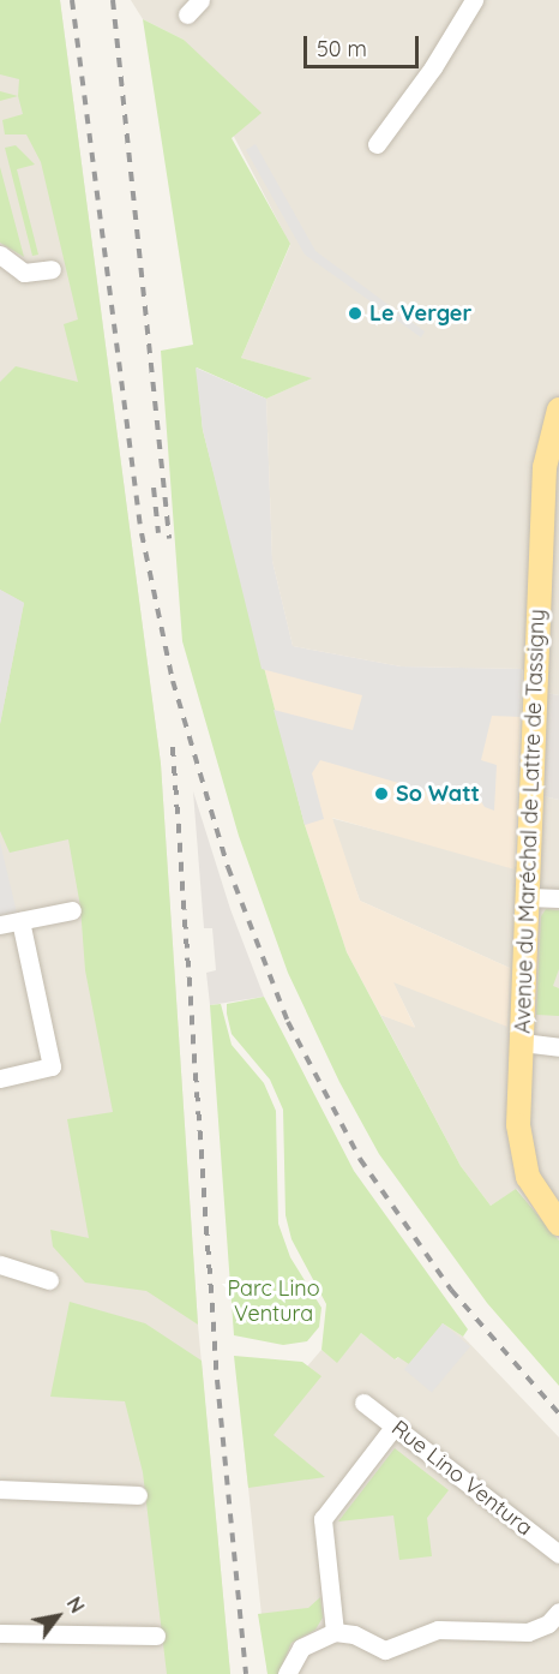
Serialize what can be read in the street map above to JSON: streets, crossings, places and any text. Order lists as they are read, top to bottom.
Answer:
{
  "streets": {
    "main road": ["Avenue du Maréchal de Lattre de Tassigny"],
    "street": ["Rue Lino Ventura"]
  },
  "parks": ["Parc Lino Ventura"],
  "places": ["Le Verger", "So Watt"],
  "scale_bar": "50 m",
  "north": "top right"
}
